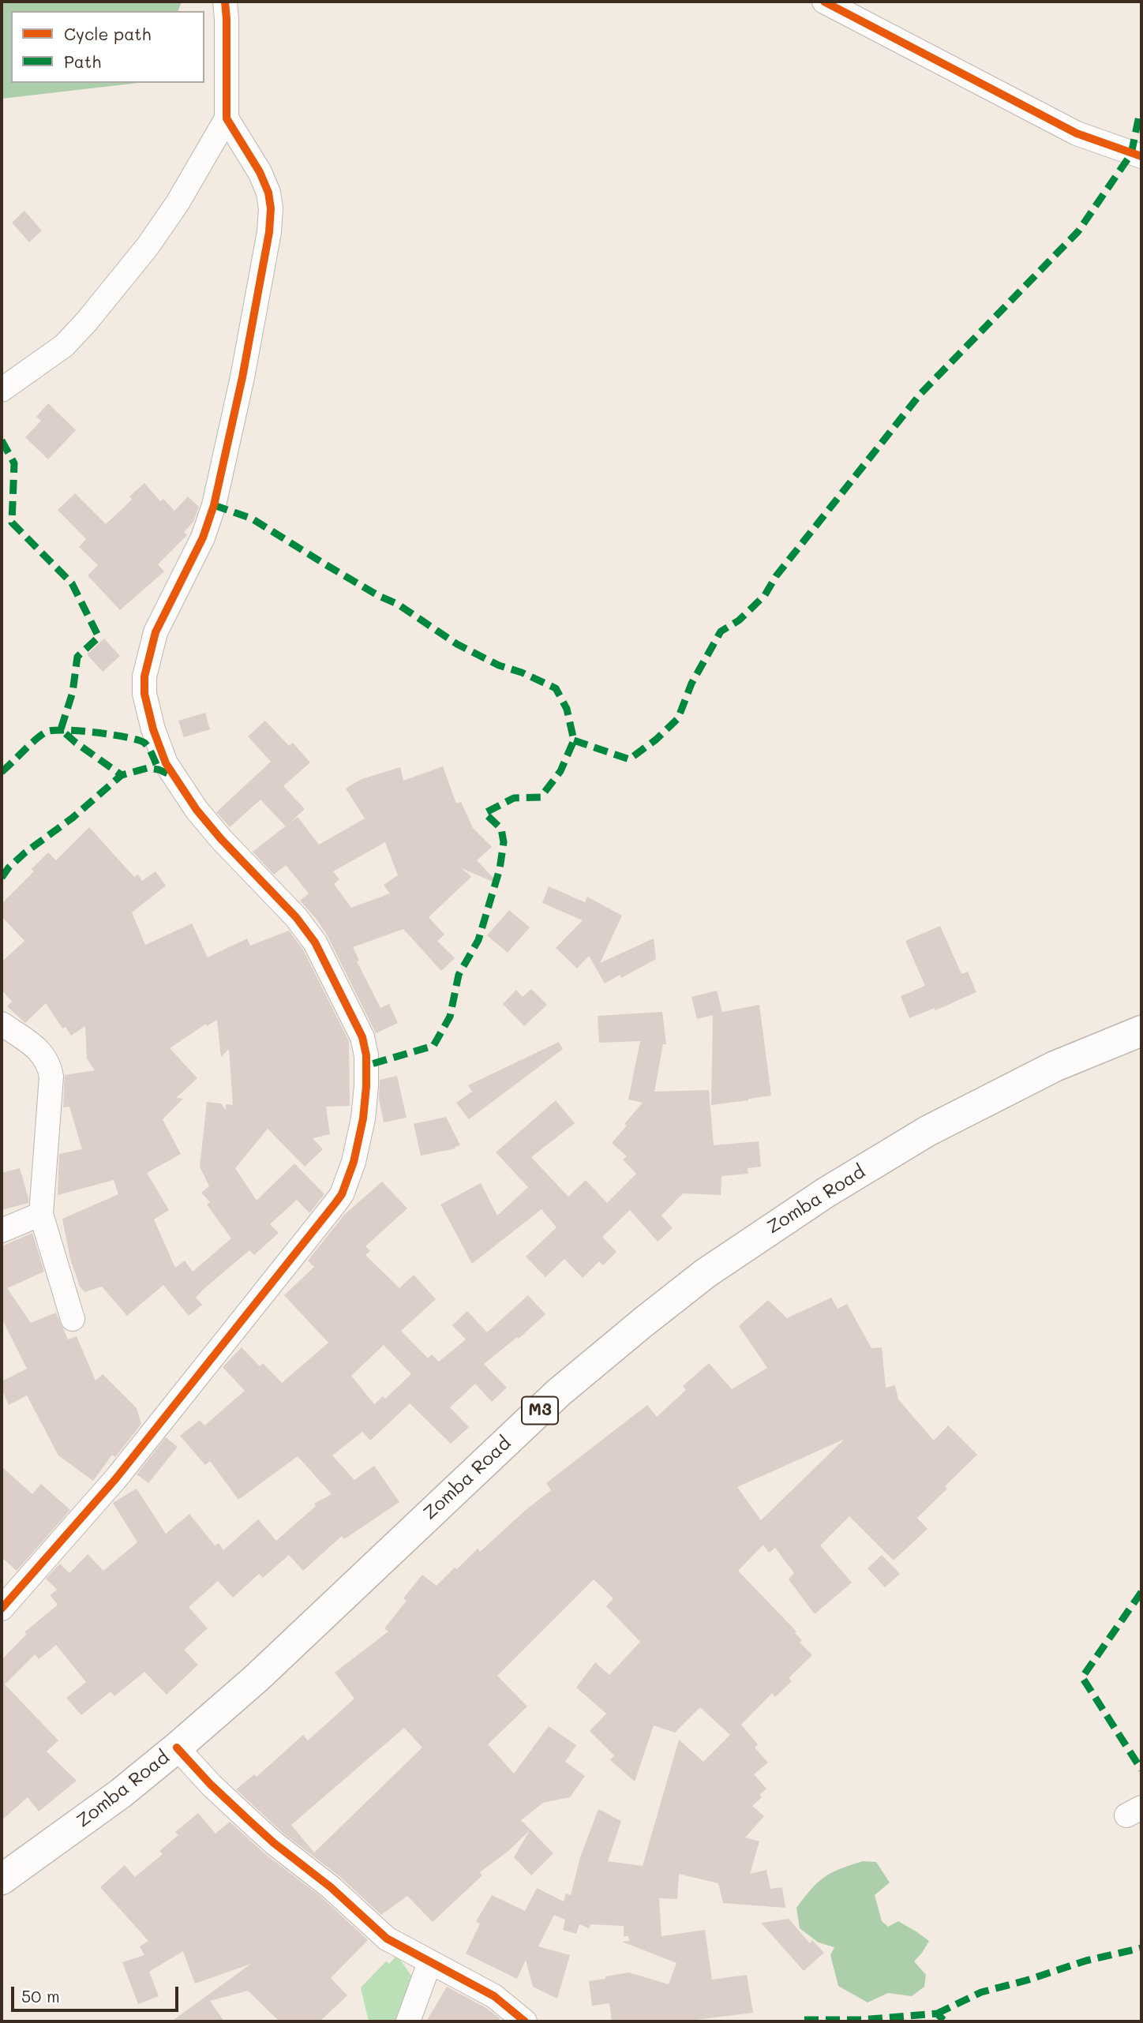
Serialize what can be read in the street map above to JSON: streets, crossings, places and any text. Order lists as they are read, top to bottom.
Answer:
{
  "streets": {
    "highway": ["Zomba Road", "M3"]
  },
  "legend": ["Cycle path", "Path"],
  "scale_bar": "50 m"
}
